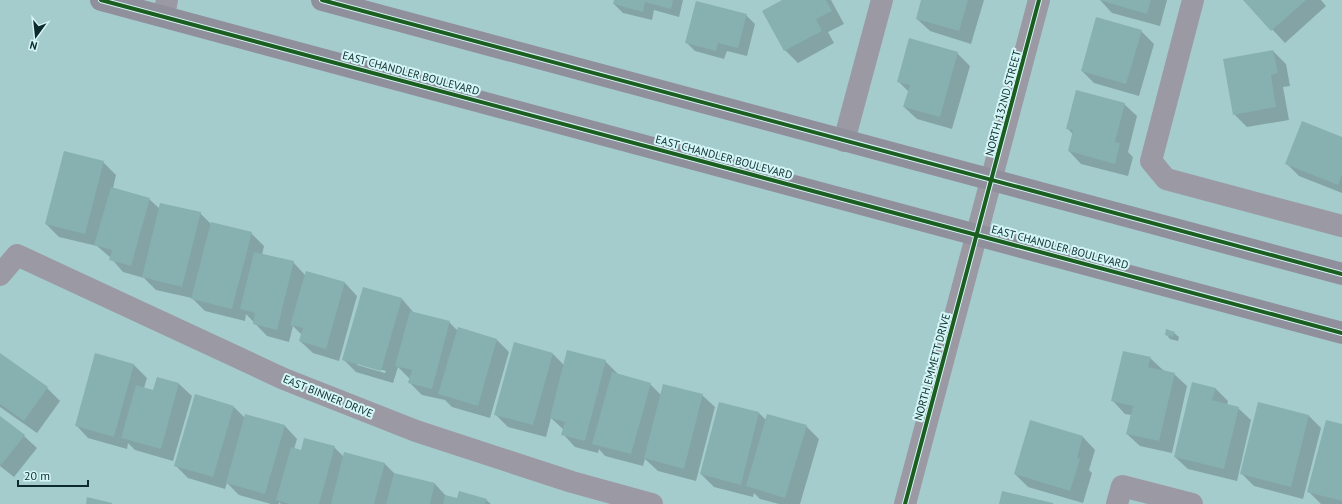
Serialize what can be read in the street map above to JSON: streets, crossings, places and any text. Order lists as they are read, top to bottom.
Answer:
{
  "streets": {
    "main road": ["EAST CHANDLER BOULEVARD"],
    "street": ["NORTH 132ND STREET", "NORTH EMMETT DRIVE", "EAST BINNER DRIVE"]
  },
  "crossings": [
    ["EAST CHANDLER BOULEVARD", "NORTH 132ND STREET"],
    ["EAST CHANDLER BOULEVARD", "NORTH EMMETT DRIVE"],
    ["NORTH 132ND STREET", "NORTH EMMETT DRIVE"]
  ],
  "scale_bar": "20 m",
  "north": "bottom"
}
